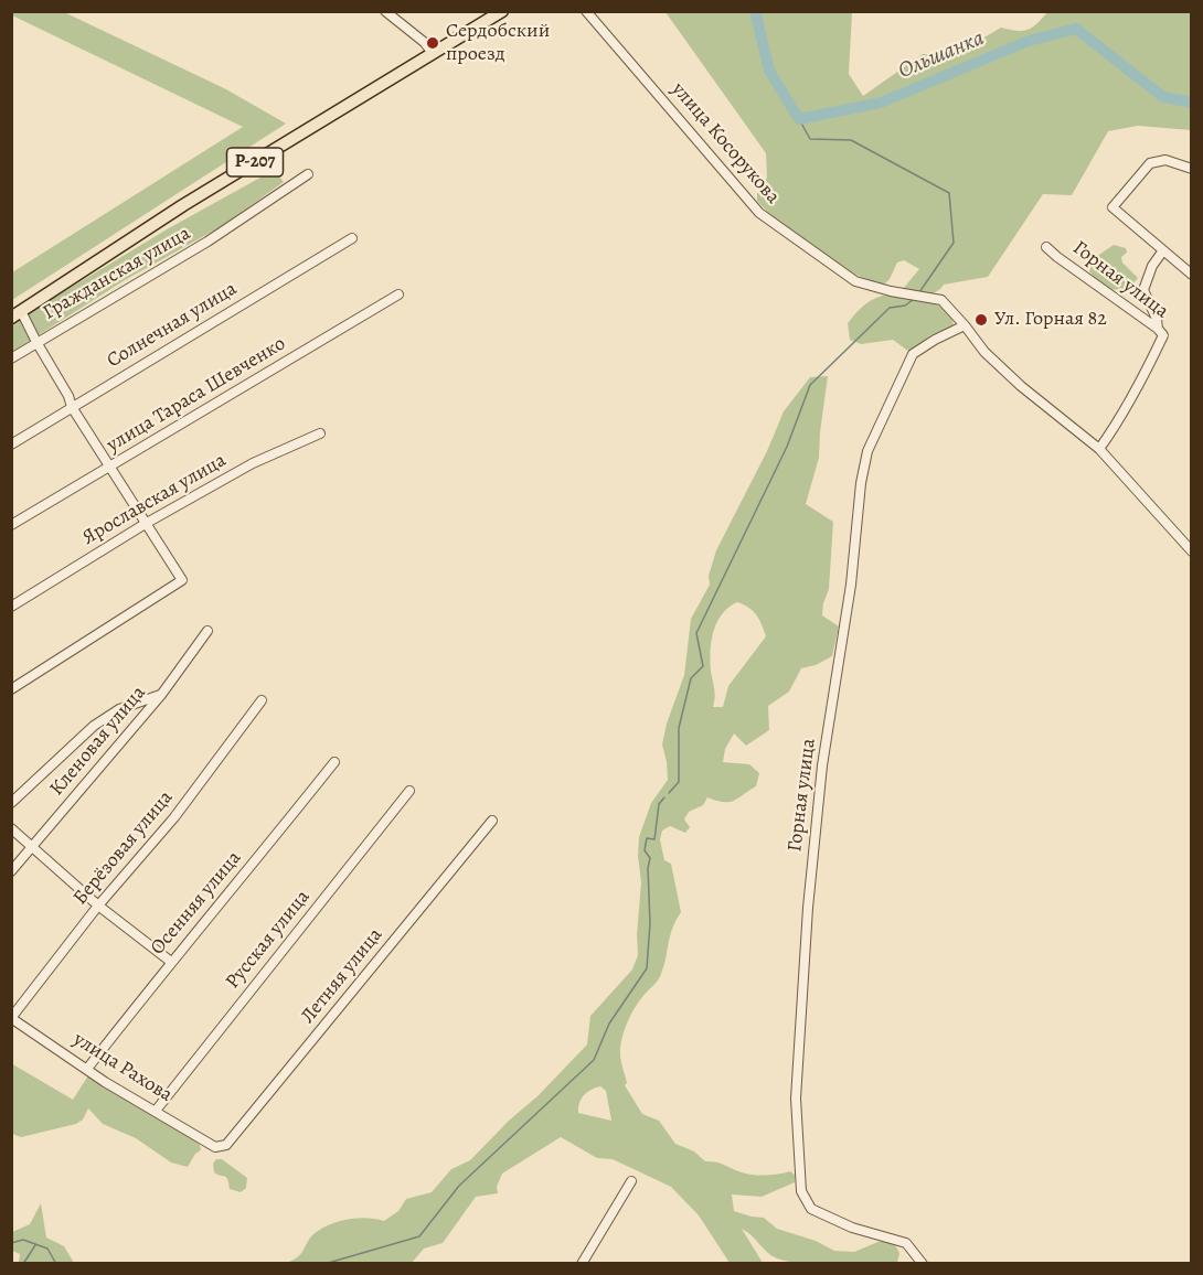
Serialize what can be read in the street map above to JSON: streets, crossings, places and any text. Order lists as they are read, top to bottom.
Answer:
{
  "streets": {
    "main road": ["Р-207"],
    "street": [
      "улица Косорукова",
      "Гражданская улица",
      "Горная улица",
      "Солнечная улица",
      "улица Тараса Шевченко",
      "Ярославская улица",
      "Кленовая улица",
      "Берёзовая улица",
      "Осенняя улица",
      "Русская улица",
      "Летняя улица",
      "улица Рахова"
    ]
  },
  "crossings": [
    ["улица Косорукова", "Горная улица"],
    ["Берёзовая улица", "улица Рахова"],
    ["Осенняя улица", "улица Рахова"],
    ["Русская улица", "улица Рахова"],
    ["Летняя улица", "улица Рахова"]
  ],
  "water": ["Ольшанка"],
  "places": ["Сердобский проезд", "Ул. Горная 82"]
}
